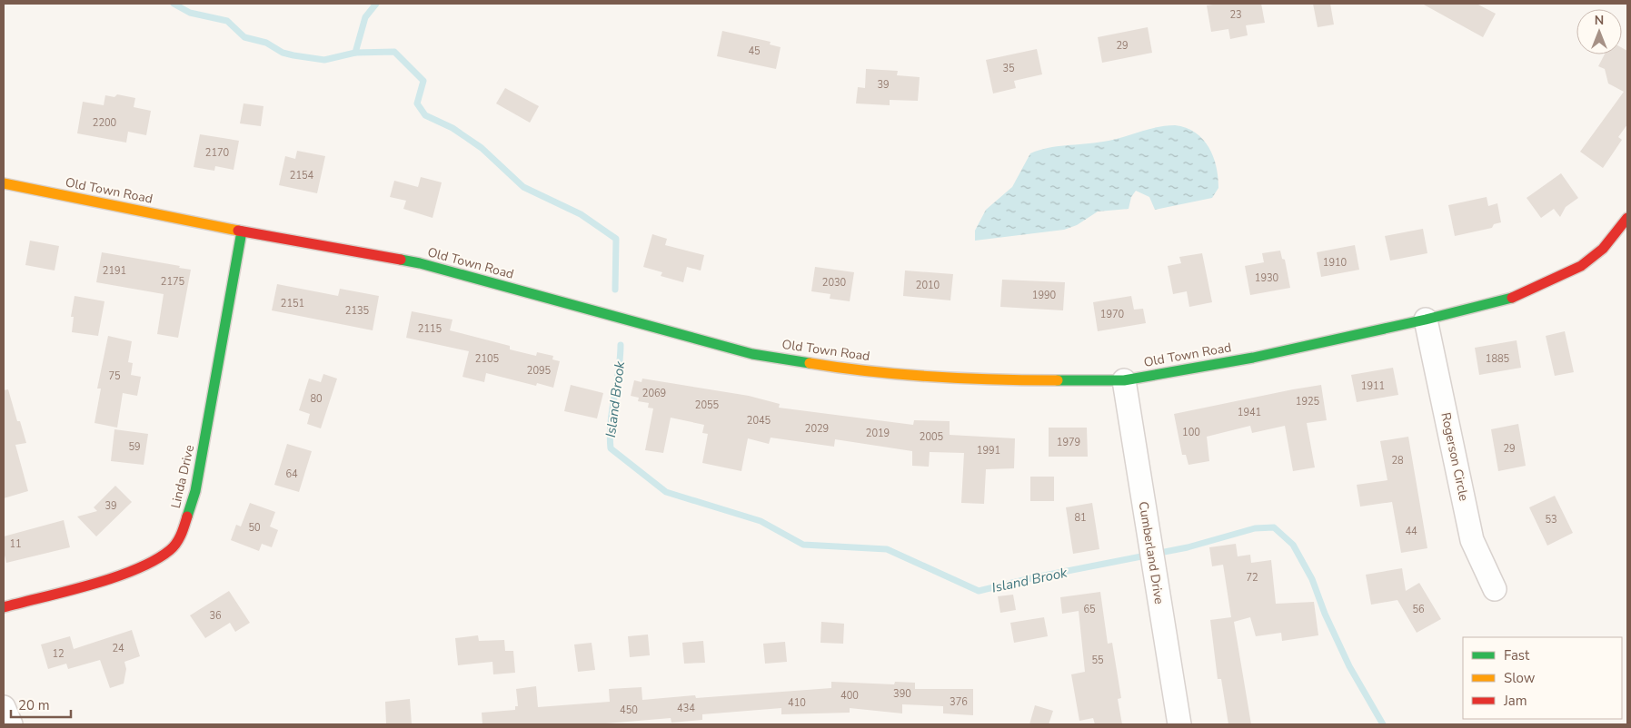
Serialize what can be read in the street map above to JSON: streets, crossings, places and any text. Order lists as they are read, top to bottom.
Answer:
{
  "streets": {
    "main road": ["Old Town Road", "Linda Drive"],
    "street": ["Rogerson Circle", "Cumberland Drive"]
  },
  "crossings": [
    ["Old Town Road", "Rogerson Circle"],
    ["Old Town Road", "Linda Drive"],
    ["Old Town Road", "Cumberland Drive"]
  ],
  "water": ["Island Brook"],
  "house_numbers": [
    "23",
    "29",
    "45",
    "35",
    "39",
    "2200",
    "2170",
    "2154",
    "1910",
    "2191",
    "1930",
    "2175",
    "2030",
    "2010",
    "1990",
    "2151",
    "2135",
    "1970",
    "2115",
    "2105",
    "1885",
    "2095",
    "75",
    "1911",
    "2069",
    "80",
    "1925",
    "2055",
    "1941",
    "2045",
    "2029",
    "100",
    "2019",
    "2005",
    "1979",
    "59",
    "29",
    "1991",
    "28",
    "64",
    "39",
    "81",
    "53",
    "50",
    "44",
    "11",
    "72",
    "65",
    "56",
    "36",
    "24",
    "12",
    "55",
    "390",
    "400",
    "376",
    "410",
    "434",
    "450"
  ],
  "legend": ["Fast", "Slow", "Jam"],
  "scale_bar": "20 m",
  "north": "top"
}
